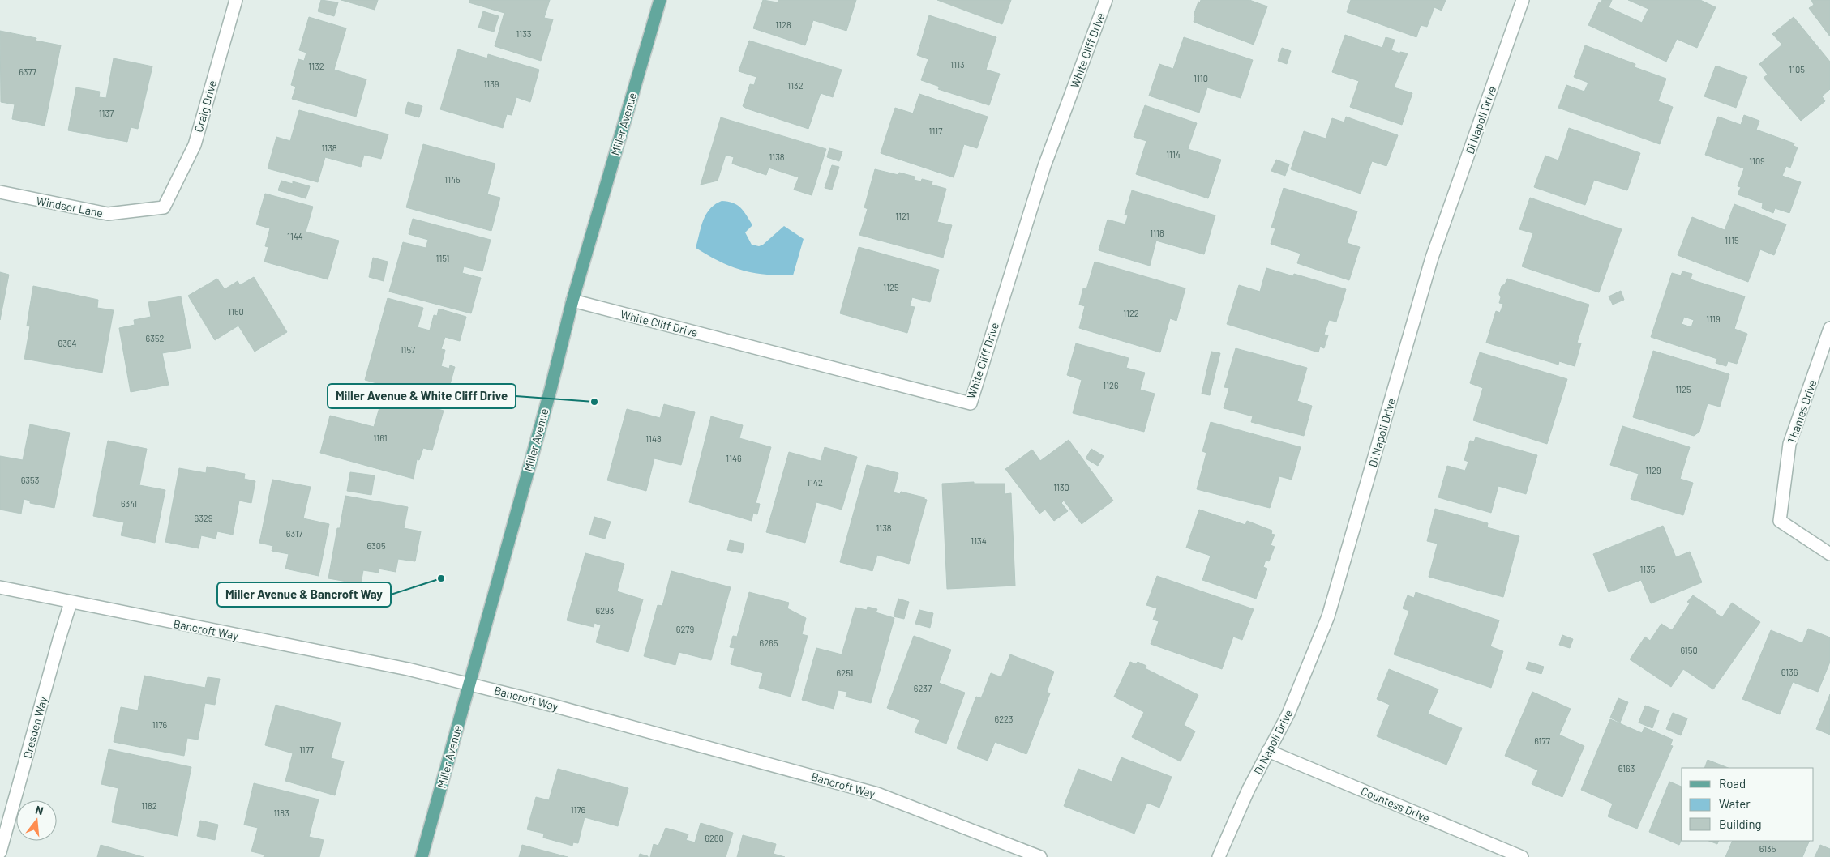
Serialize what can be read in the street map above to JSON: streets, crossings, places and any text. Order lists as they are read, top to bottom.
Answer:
{
  "streets": {
    "main road": ["Miller Avenue"],
    "street": [
      "White Cliff Drive",
      "Craig Drive",
      "Di Napoli Drive",
      "Windsor Lane",
      "Thames Drive",
      "Bancroft Way",
      "Dresden Way",
      "Countess Drive"
    ]
  },
  "crossings": [
    ["White Cliff Drive", "Miller Avenue"],
    ["Craig Drive", "Windsor Lane"],
    ["Di Napoli Drive", "Countess Drive"],
    ["Miller Avenue", "Bancroft Way"],
    ["Bancroft Way", "Dresden Way"]
  ],
  "places": ["Miller Avenue & White Cliff Drive", "Miller Avenue & Bancroft Way"],
  "house_numbers": [
    "1128",
    "1133",
    "1113",
    "1132",
    "1105",
    "6377",
    "1110",
    "1139",
    "1132",
    "1137",
    "1117",
    "1138",
    "1114",
    "1138",
    "1109",
    "1145",
    "1121",
    "1118",
    "1144",
    "1115",
    "1151",
    "1125",
    "1150",
    "1122",
    "1119",
    "6352",
    "6364",
    "1157",
    "1126",
    "1125",
    "1161",
    "1148",
    "1146",
    "1129",
    "6353",
    "1142",
    "1130",
    "6341",
    "6329",
    "1138",
    "6317",
    "1134",
    "6305",
    "1135",
    "6293",
    "6279",
    "6265",
    "6150",
    "6136",
    "6251",
    "6237",
    "6223",
    "1176",
    "6177",
    "1177",
    "6163",
    "1182",
    "1176",
    "1183",
    "6280",
    "6135"
  ],
  "legend": ["Road", "Water", "Building"],
  "north": "top"
}
